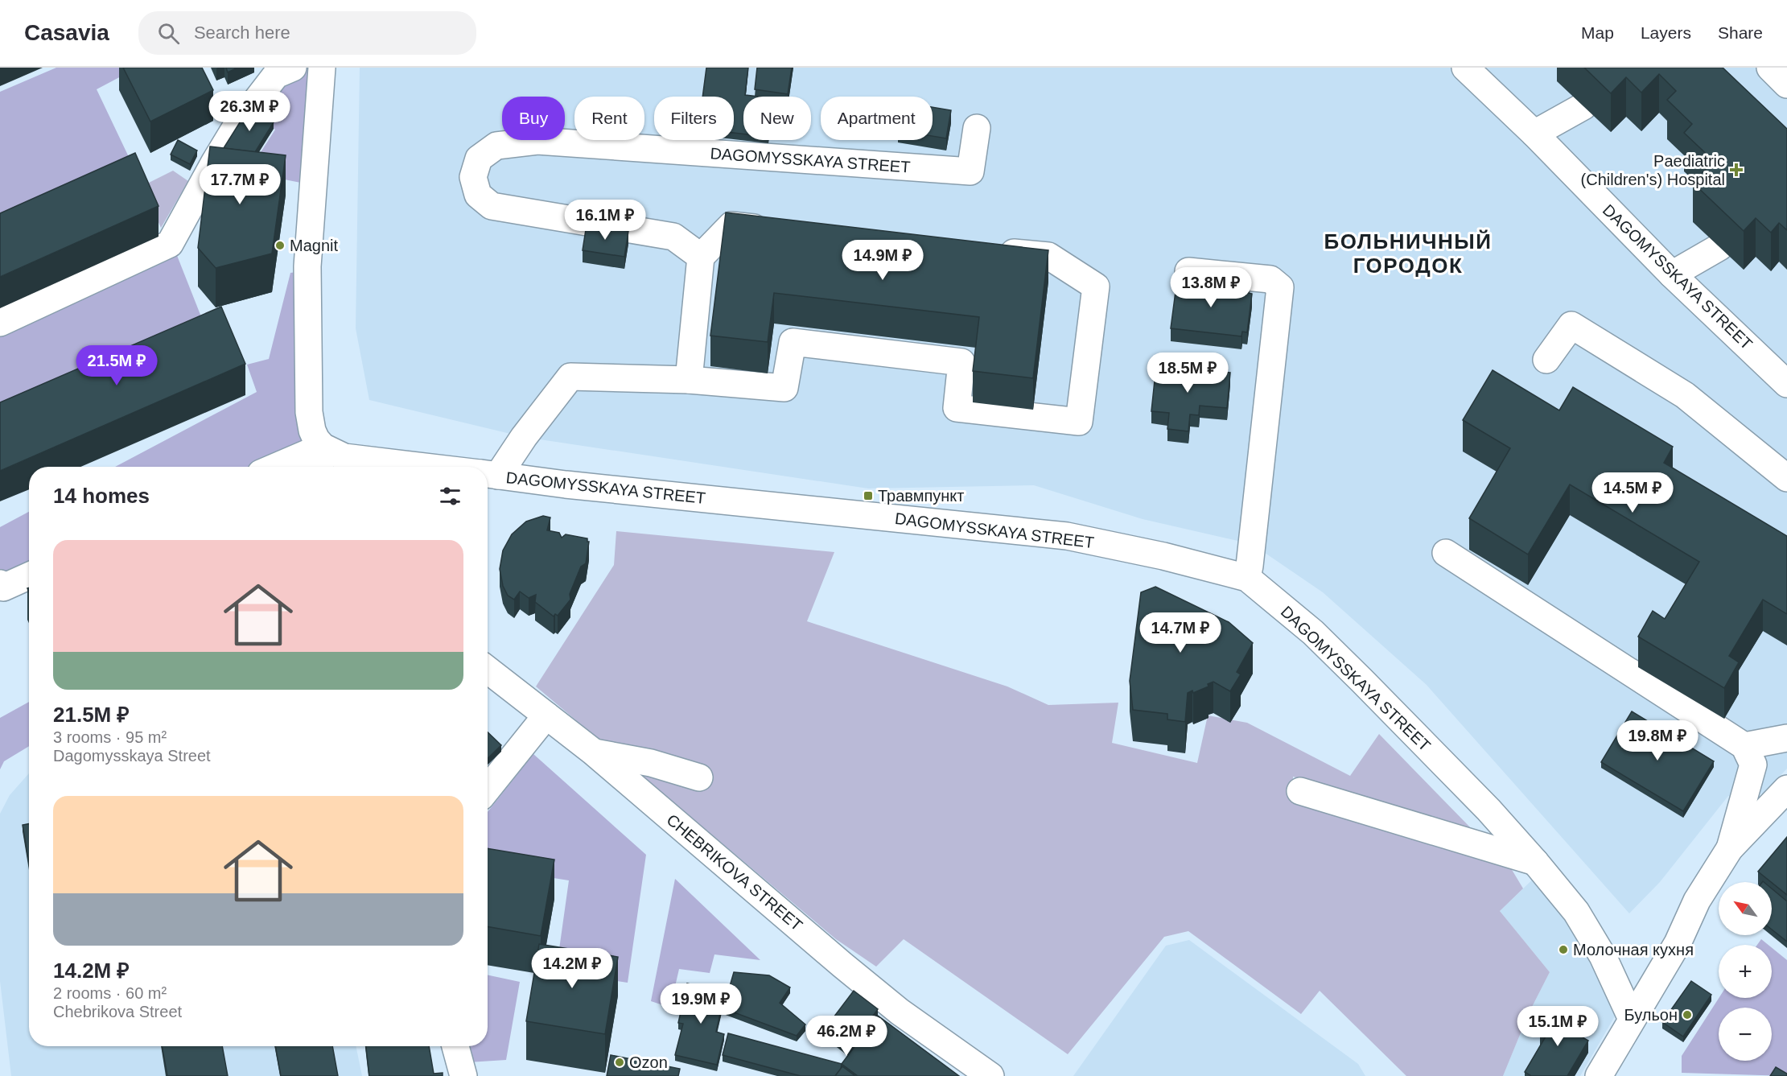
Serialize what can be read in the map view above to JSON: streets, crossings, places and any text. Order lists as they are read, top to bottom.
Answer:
{
  "streets": {
    "street": ["DAGOMYSSKAYA STREET", "CHEBRIKOVA STREET"]
  },
  "districts": ["БОЛЬНИЧНЫЙ ГОРОДОК"],
  "places": {
    "health": ["Paediatric (Children's) Hospital"],
    "other": [
      "Magnit",
      "Молочная кухня",
      "Бульон",
      "Ozon"
    ],
    "transit": ["Травмпункт"]
  },
  "north": "top left",
  "page": {
    "header": "Casavia",
    "search": "Search here",
    "nav": ["Map", "Layers", "Share"],
    "price": [
      "26.3M ₽",
      "17.7M ₽",
      "16.1M ₽",
      "14.9M ₽",
      "13.8M ₽",
      "21.5M ₽",
      "18.5M ₽",
      "14.5M ₽",
      "14.7M ₽",
      "19.8M ₽",
      "14.2M ₽",
      "19.9M ₽",
      "15.1M ₽",
      "46.2M ₽"
    ],
    "chip": [
      "Buy",
      "Rent",
      "Filters",
      "New",
      "Apartment"
    ],
    "heading": "14 homes",
    "list": [
      {
        "name": "21.5M ₽",
        "note": "3 rooms · 95 m² · Dagomysskaya Street"
      },
      {
        "name": "14.2M ₽",
        "note": "2 rooms · 60 m² · Chebrikova Street"
      }
    ],
    "map_buttons": ["+", "−"]
  }
}
